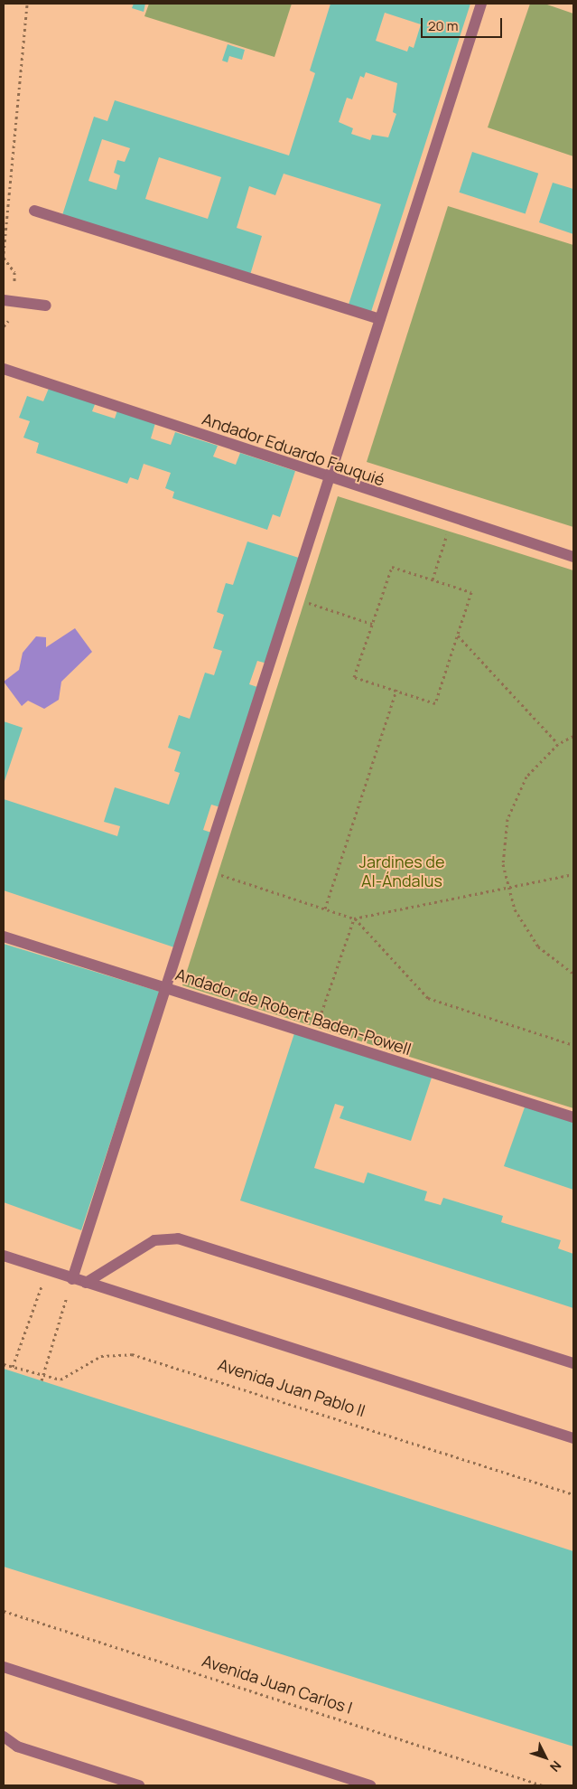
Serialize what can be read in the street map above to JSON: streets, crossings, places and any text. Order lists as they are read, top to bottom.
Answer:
{
  "streets": {
    "street": ["Andador Eduardo Fauquié", "Andador de Robert Baden-Powell"],
    "path": ["Avenida Juan Pablo II", "Avenida Juan Carlos I"]
  },
  "parks": ["Jardines de Al-Ándalus"],
  "scale_bar": "20 m",
  "north": "bottom right"
}
